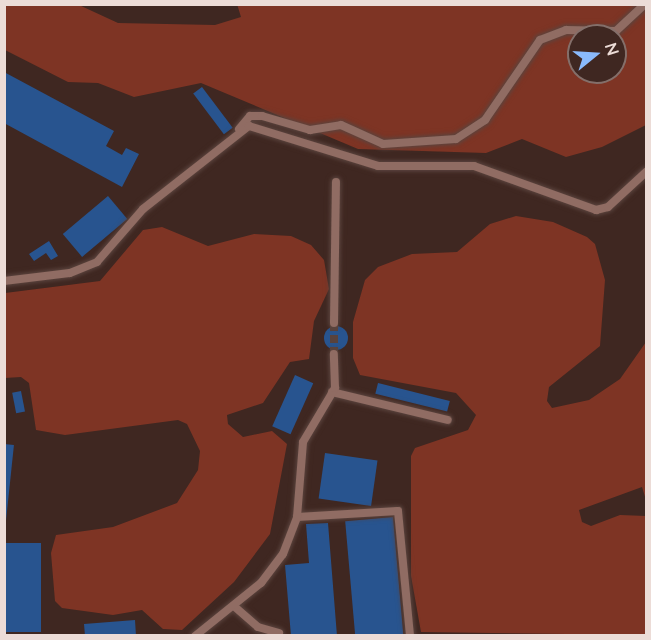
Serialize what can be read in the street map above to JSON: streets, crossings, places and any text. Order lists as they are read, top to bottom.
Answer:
{
  "north": "right"
}
